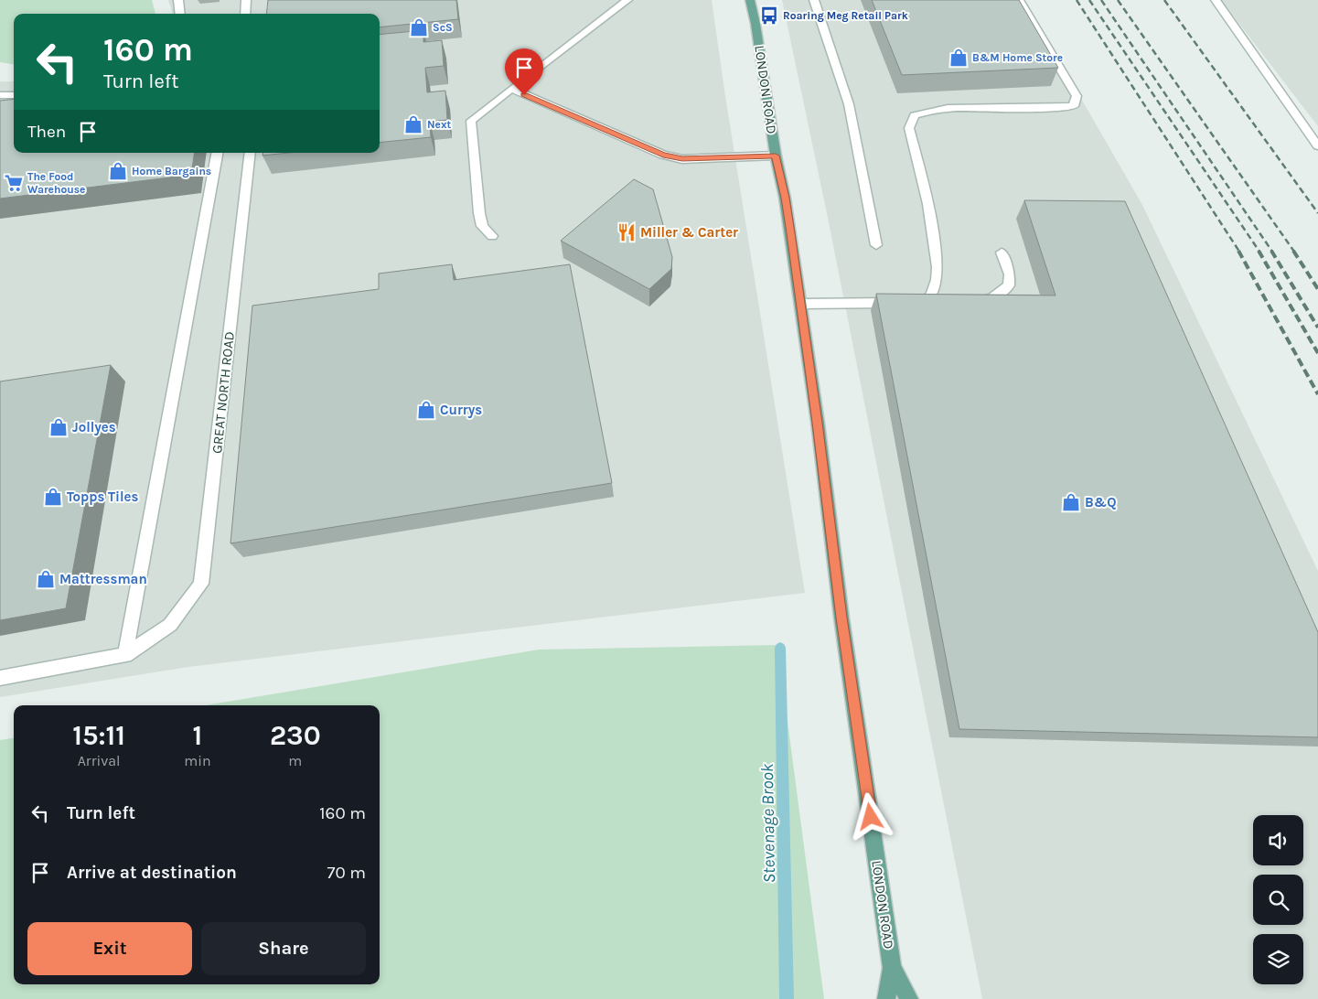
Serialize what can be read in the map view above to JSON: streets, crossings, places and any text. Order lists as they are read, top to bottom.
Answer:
{
  "streets": {
    "main road": ["LONDON ROAD"],
    "lane": ["GREAT NORTH ROAD"]
  },
  "water": ["Stevenage Brook"],
  "places": {
    "bus stop": ["Roaring Meg Retail Park"],
    "shop": [
      "ScS",
      "B&M Home Store",
      "Next",
      "Home Bargains",
      "Currys",
      "Jollyes",
      "Topps Tiles",
      "B&Q",
      "Mattressman"
    ],
    "supermarket": ["The Food Warehouse"],
    "restaurant": ["Miller & Carter"]
  },
  "page": {
    "turn": ["160 m", "Turn left"],
    "then": "Then",
    "eta": [
      "15:11",
      "Arrival",
      "1",
      "min",
      "230",
      "m"
    ],
    "list": [
      {
        "name": "Turn left",
        "value": "160 m"
      },
      {
        "name": "Arrive at destination",
        "value": "70 m"
      }
    ],
    "buttons": ["Exit", "Share"]
  }
}
